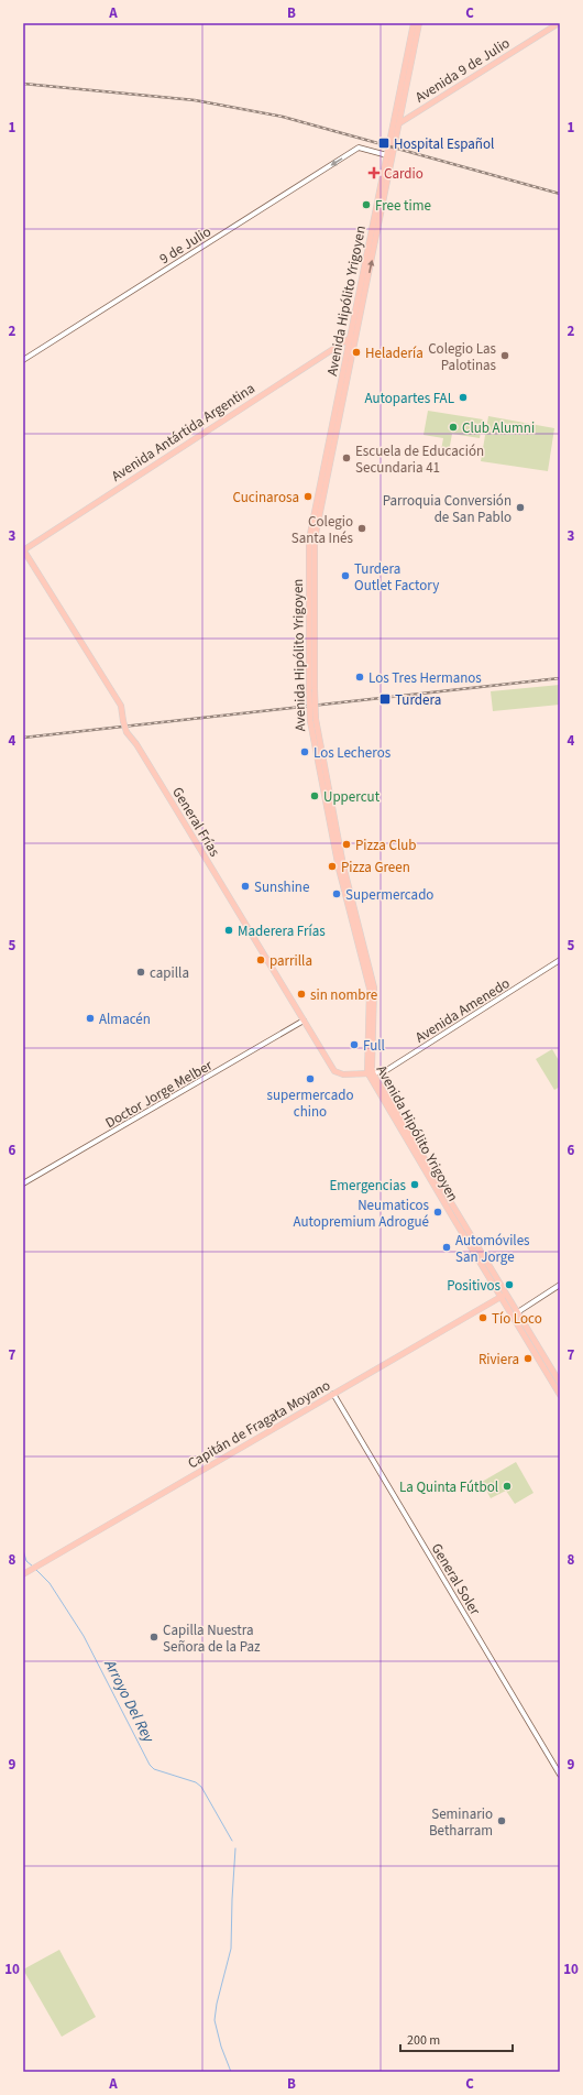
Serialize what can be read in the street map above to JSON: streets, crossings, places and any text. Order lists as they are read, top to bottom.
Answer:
{
  "streets": {
    "main road": [
      "Avenida 9 de Julio",
      "Avenida Hipólito Yrigoyen",
      "Avenida Antártida Argentina",
      "General Frías",
      "Capitán de Fragata Moyano"
    ],
    "street": [
      "9 de Julio",
      "Avenida Amenedo",
      "Doctor Jorge Melber",
      "General Soler"
    ]
  },
  "crossings": [
    ["Avenida 9 de Julio", "Avenida Hipólito Yrigoyen"],
    ["9 de Julio", "Avenida Hipólito Yrigoyen"],
    ["Avenida Hipólito Yrigoyen", "Avenida Antártida Argentina"],
    ["Avenida Hipólito Yrigoyen", "General Frías"],
    ["Avenida Hipólito Yrigoyen", "Avenida Amenedo"],
    ["Avenida Hipólito Yrigoyen", "Capitán de Fragata Moyano"],
    ["Avenida Antártida Argentina", "General Frías"],
    ["General Frías", "Avenida Amenedo"],
    ["General Frías", "Doctor Jorge Melber"],
    ["Capitán de Fragata Moyano", "General Soler"]
  ],
  "one_way": ["9 de Julio"],
  "water": ["Arroyo Del Rey"],
  "places": {
    "transit": ["Hospital Español", "Turdera"],
    "health": ["Cardio"],
    "other": [
      "Free time",
      "Heladería",
      "Colegio Las Palotinas",
      "Autopartes FAL",
      "Club Alumni",
      "Escuela de Educación Secundaria 41",
      "Cucinarosa",
      "Parroquia Conversión de San Pablo",
      "Colegio Santa Inés",
      "Turdera Outlet Factory",
      "Los Tres Hermanos",
      "Los Lecheros",
      "Uppercut",
      "Pizza Club",
      "Pizza Green",
      "Sunshine",
      "Supermercado",
      "Maderera Frías",
      "parrilla",
      "capilla",
      "sin nombre",
      "Almacén",
      "Full",
      "supermercado chino",
      "Emergencias",
      "Neumaticos Autopremium Adrogué",
      "Automóviles San Jorge",
      "Positivos",
      "Tío Loco",
      "Riviera",
      "La Quinta Fútbol",
      "Capilla Nuestra Señora de la Paz",
      "Seminario Betharram"
    ]
  },
  "scale_bar": "200 m",
  "grid": {
    "columns": ["A", "B", "C"],
    "rows": [
      "1",
      "2",
      "3",
      "4",
      "5",
      "6",
      "7",
      "8",
      "9",
      "10"
    ]
  }
}
